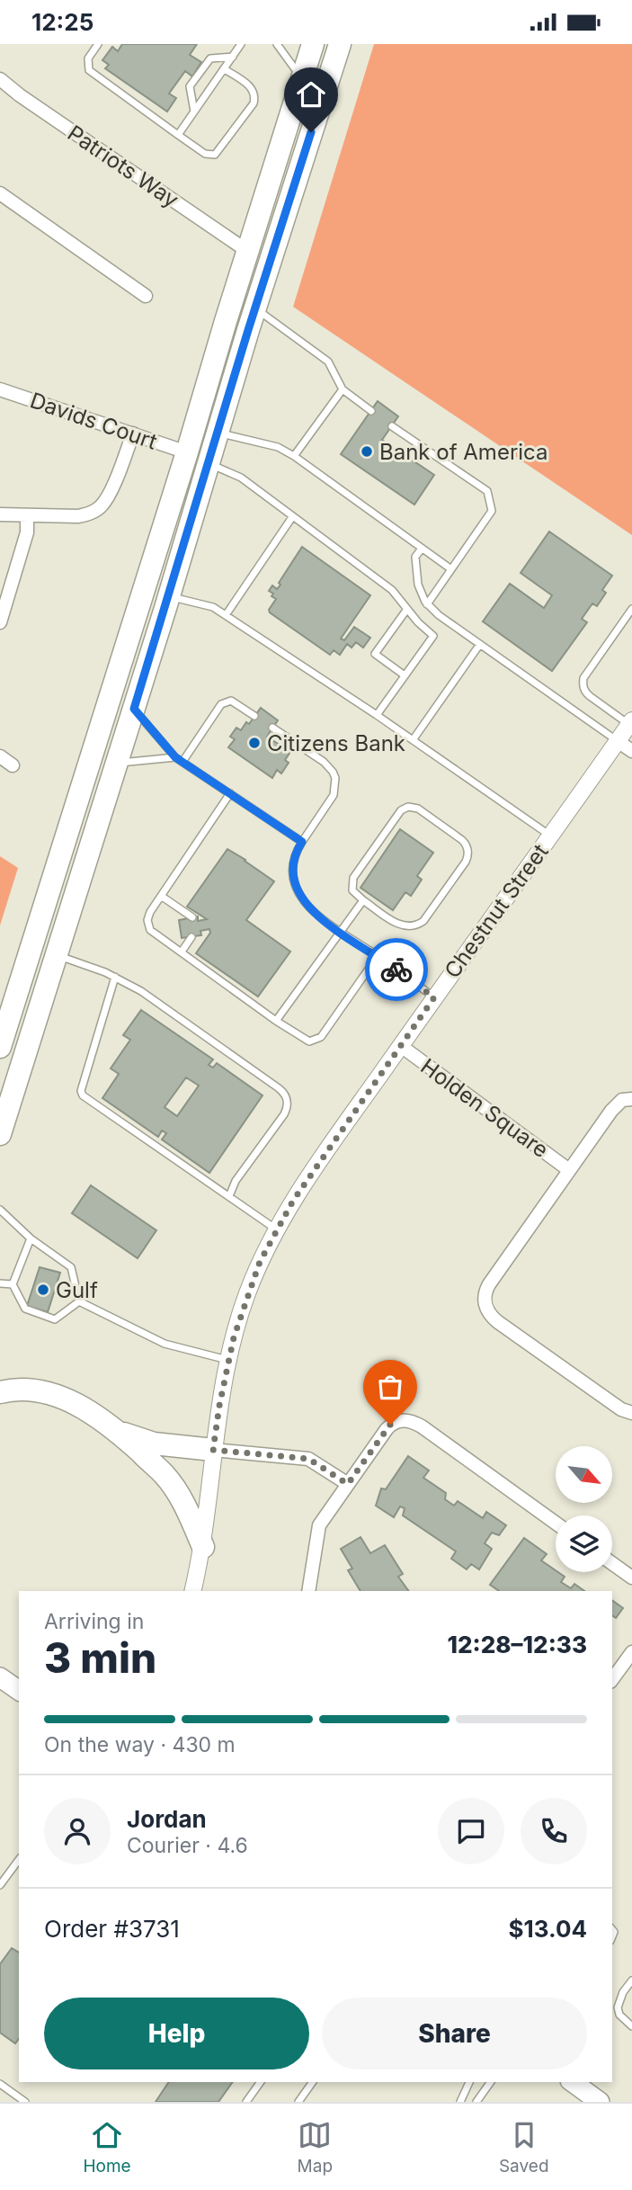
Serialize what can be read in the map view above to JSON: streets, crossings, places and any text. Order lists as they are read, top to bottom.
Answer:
{
  "streets": {
    "street": [
      "Patriots Way",
      "Davids Court",
      "Chestnut Street",
      "Holden Square"
    ]
  },
  "crossings": [
    ["Chestnut Street", "Holden Square"]
  ],
  "places": ["Bank of America", "Citizens Bank", "Gulf"],
  "north": "bottom right",
  "page": {
    "status": "12:25",
    "heading": ["3 min", "Arriving in", "12:28–12:33"],
    "panel": [
      "Jordan",
      "Courier · 4.6",
      "Order #3731",
      "$13.04"
    ],
    "bar": "On the way · 430 m",
    "buttons": ["Help", "Share"],
    "tabs": ["Home", "Map", "Saved"]
  }
}
